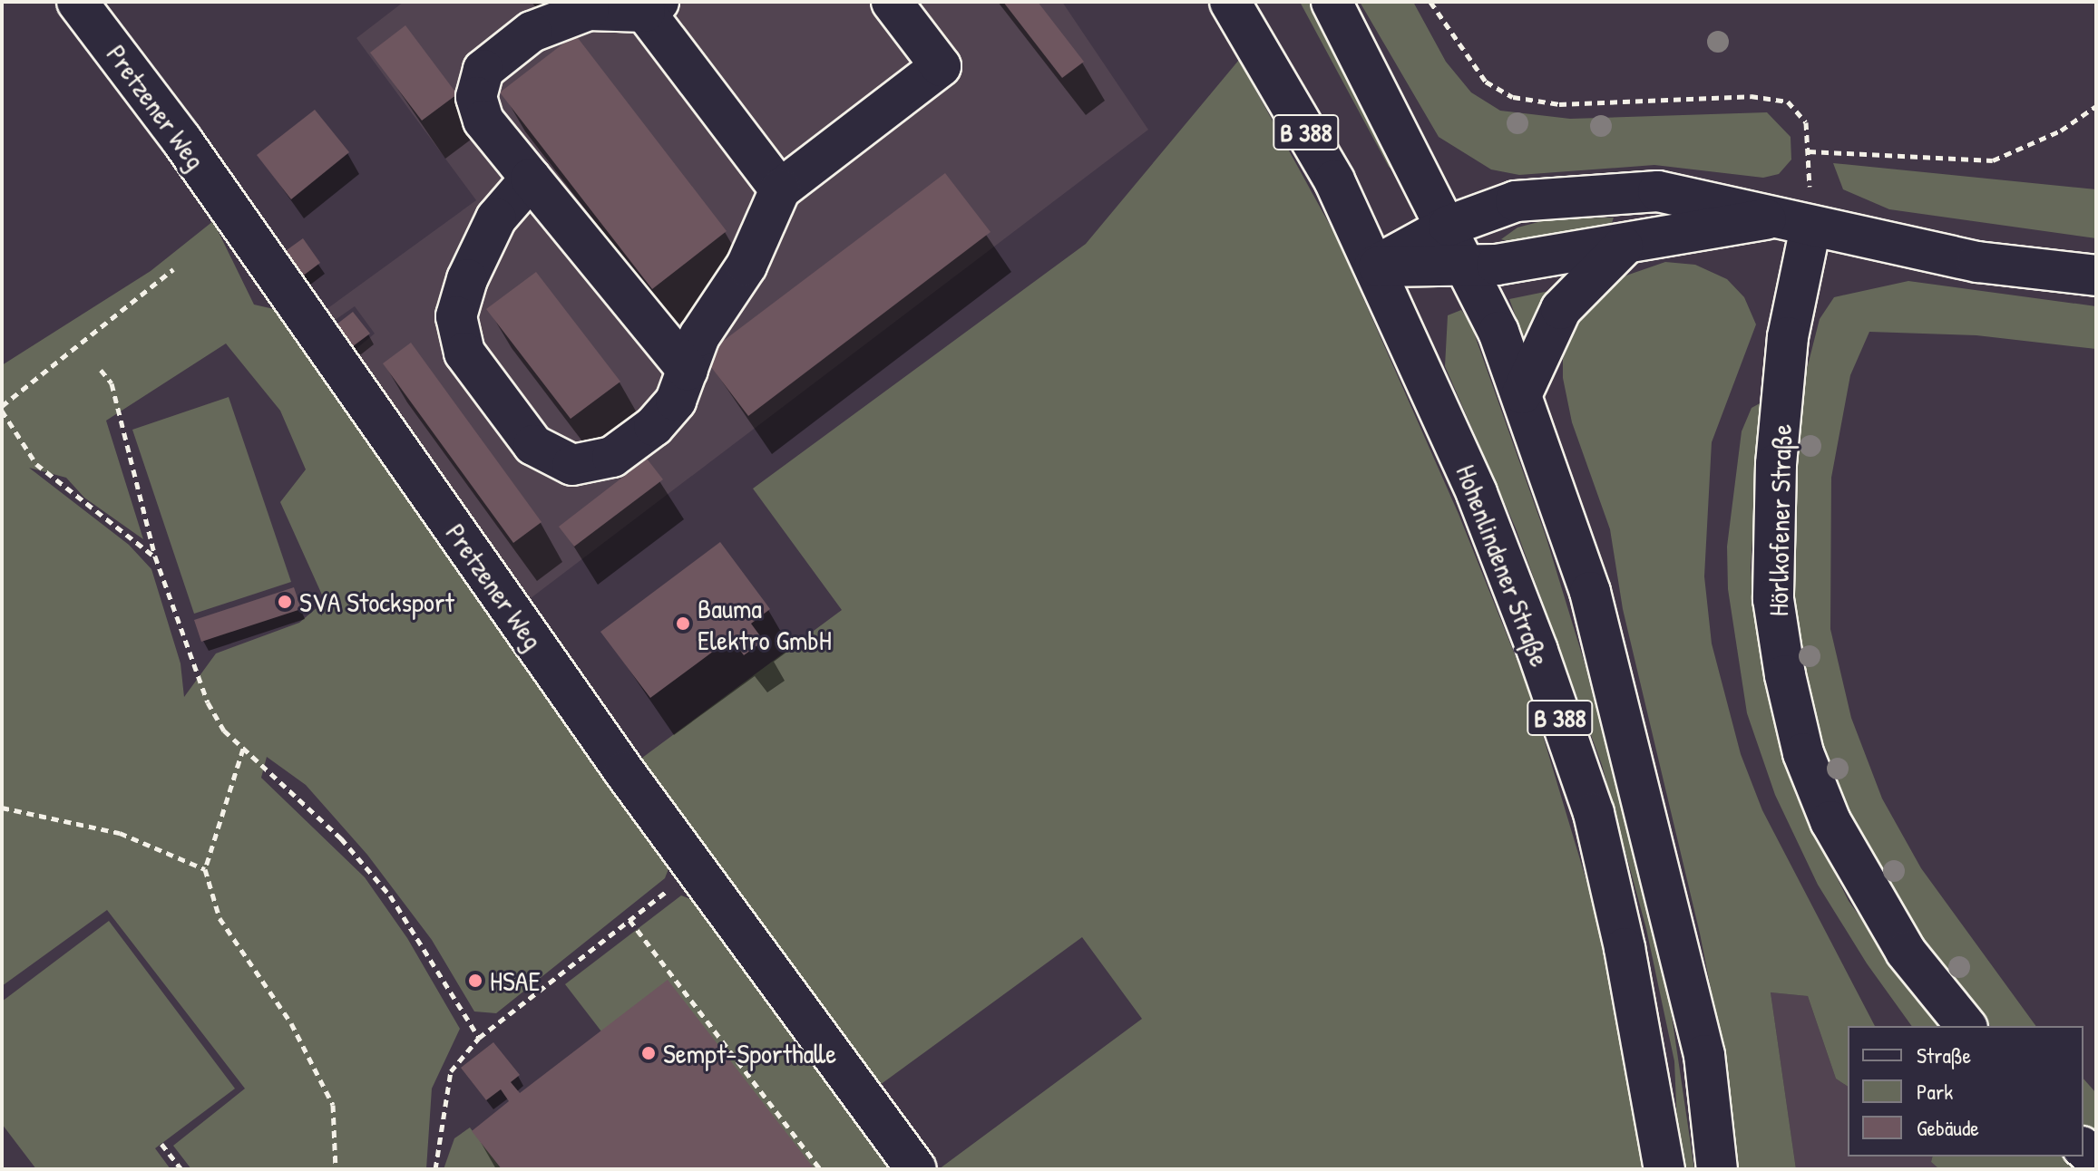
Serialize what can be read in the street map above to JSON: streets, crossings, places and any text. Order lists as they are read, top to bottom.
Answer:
{
  "streets": {
    "main road": [
      "Pretzener Weg",
      "B 388",
      "Hörlkofener Straße",
      "Hohenlindener Straße"
    ]
  },
  "places": [
    "SVA Stocksport",
    "Bauma Elektro GmbH",
    "HSAE",
    "Sempt-Sporthalle"
  ],
  "legend": ["Straße", "Park", "Gebäude"]
}
